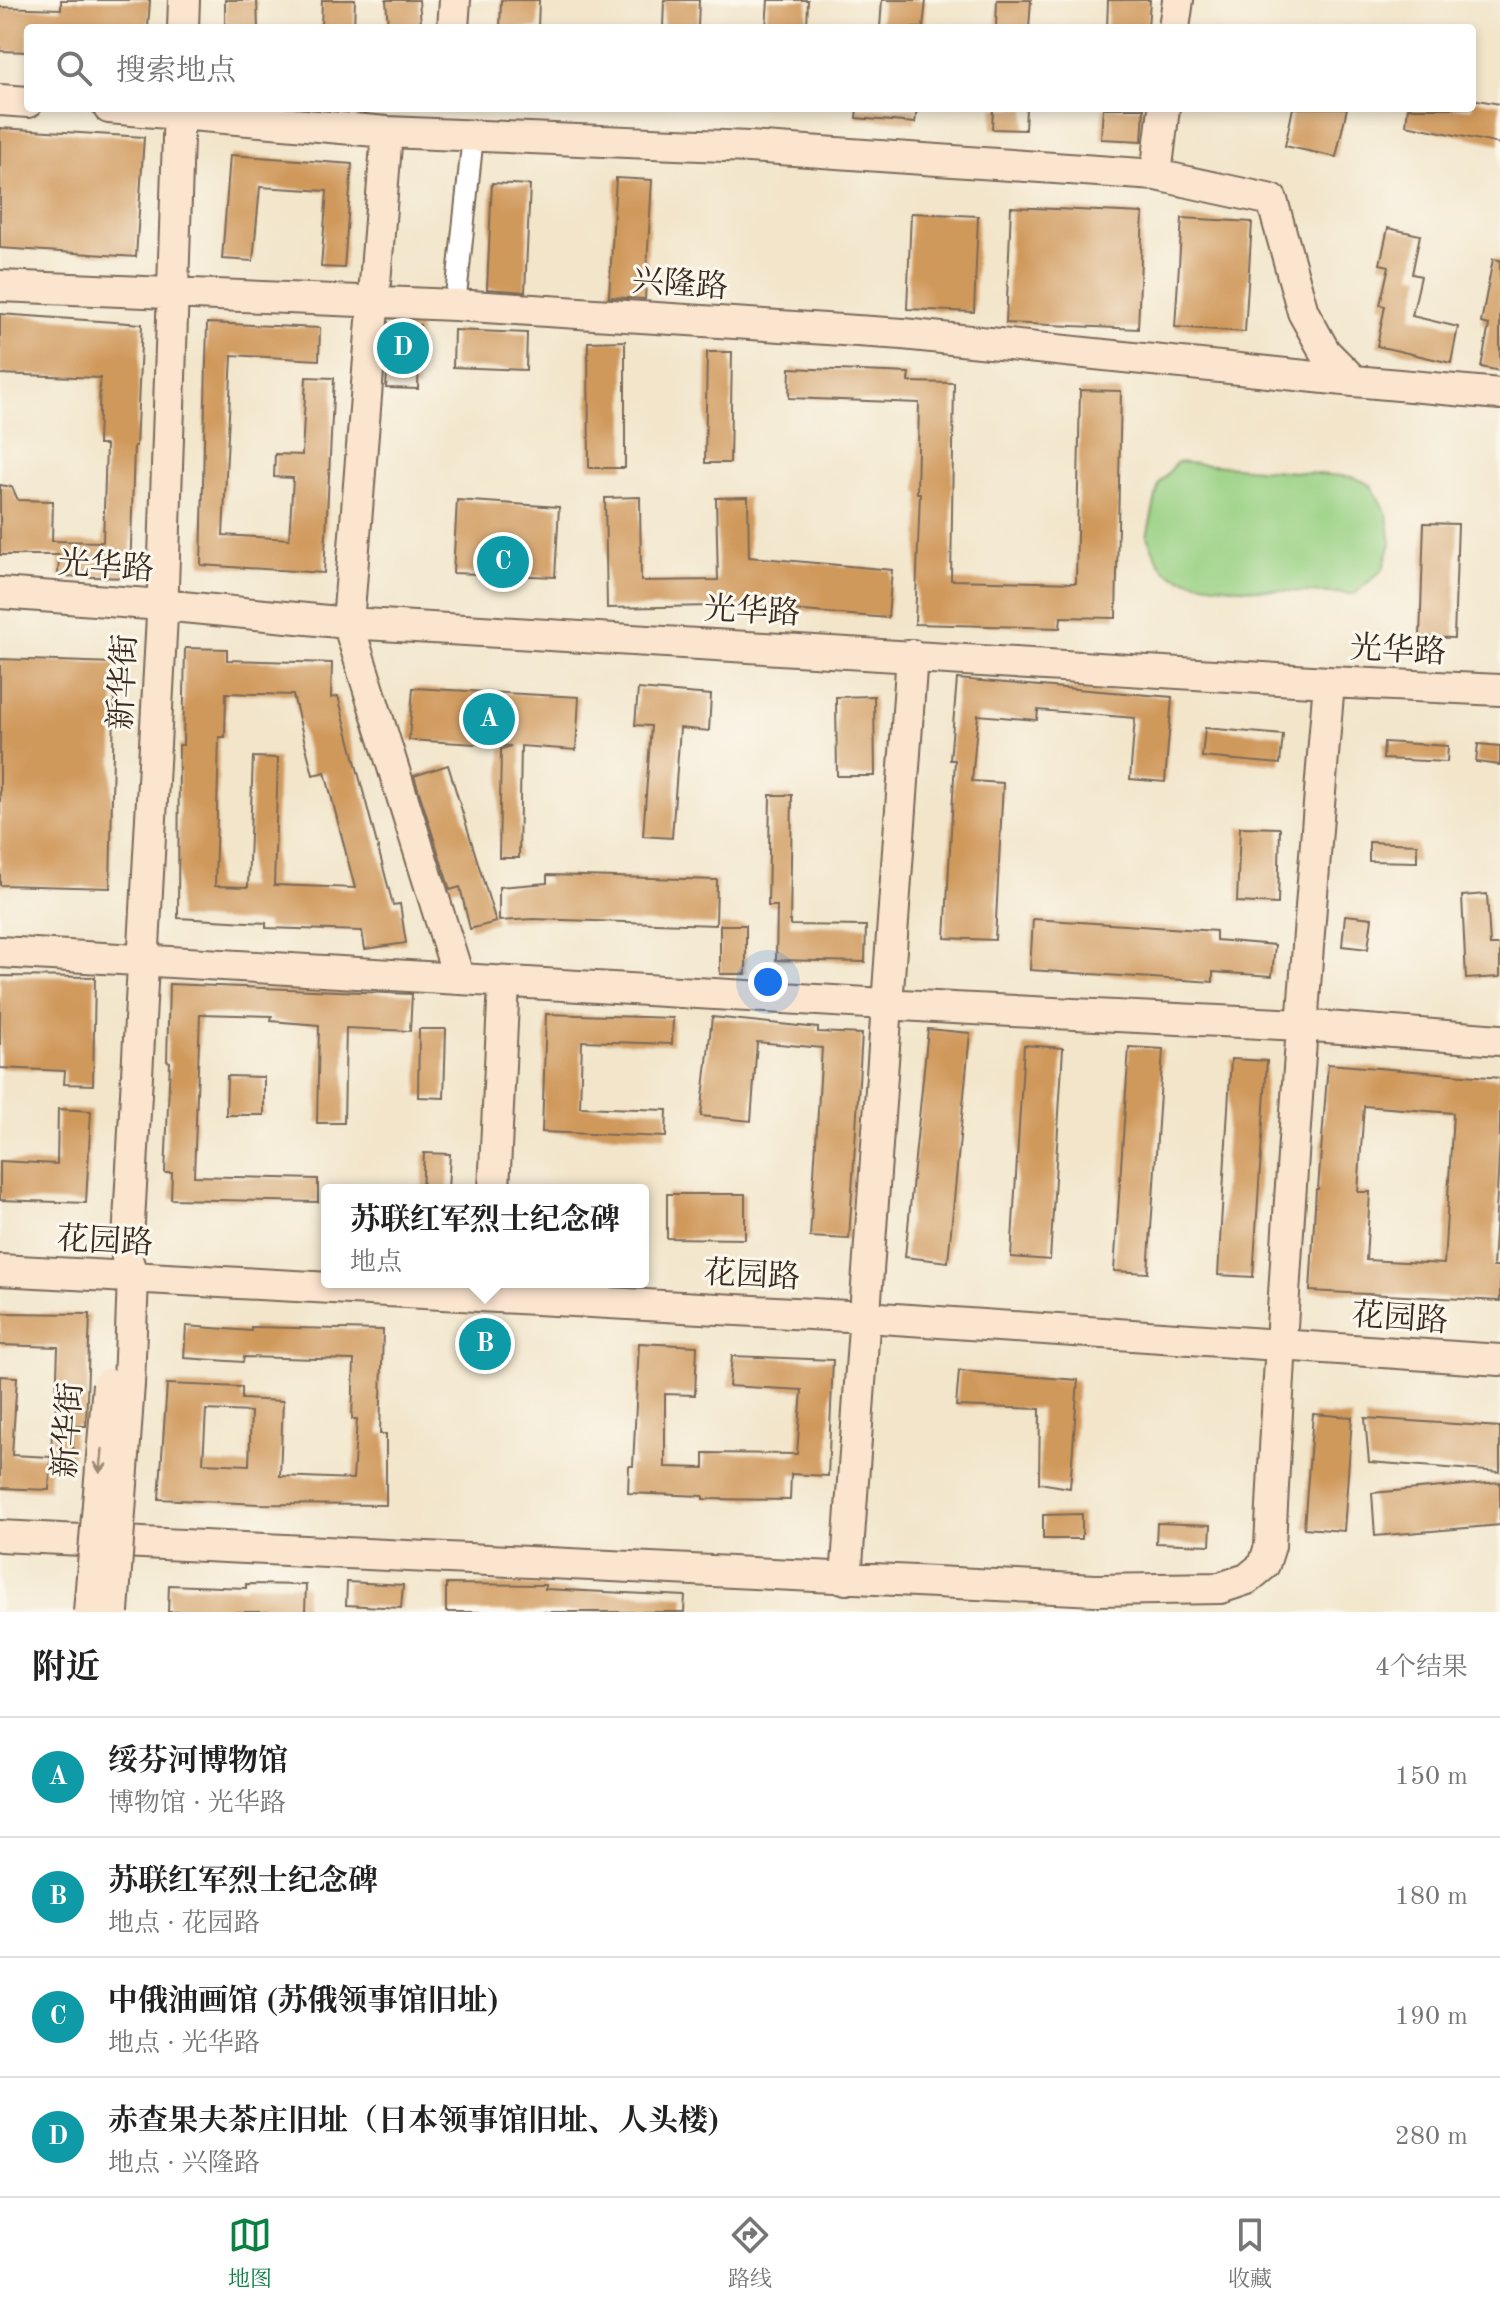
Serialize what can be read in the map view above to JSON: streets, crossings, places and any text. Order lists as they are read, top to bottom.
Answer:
{
  "streets": {
    "street": [
      "兴隆路",
      "光华路",
      "新华街",
      "花园路"
    ]
  },
  "crossings": [
    ["兴隆路", "新华街"],
    ["光华路", "新华街"],
    ["新华街", "花园路"]
  ],
  "page": {
    "search": "搜索地点",
    "pins": [
      "D",
      "C",
      "A",
      "B"
    ],
    "popup": ["苏联红军烈士纪念碑", "地点"],
    "heading": ["附近", "4个结果"],
    "list": [
      {
        "mark": "A",
        "name": "绥芬河博物馆",
        "note": "博物馆 · 光华路",
        "value": "150 m"
      },
      {
        "mark": "B",
        "name": "苏联红军烈士纪念碑",
        "note": "地点 · 花园路",
        "value": "180 m"
      },
      {
        "mark": "C",
        "name": "中俄油画馆 (苏俄领事馆旧址)",
        "note": "地点 · 光华路",
        "value": "190 m"
      },
      {
        "mark": "D",
        "name": "赤查果夫茶庄旧址（日本领事馆旧址、人头楼)",
        "note": "地点 · 兴隆路",
        "value": "280 m"
      }
    ],
    "nav": ["地图", "路线", "收藏"]
  }
}
